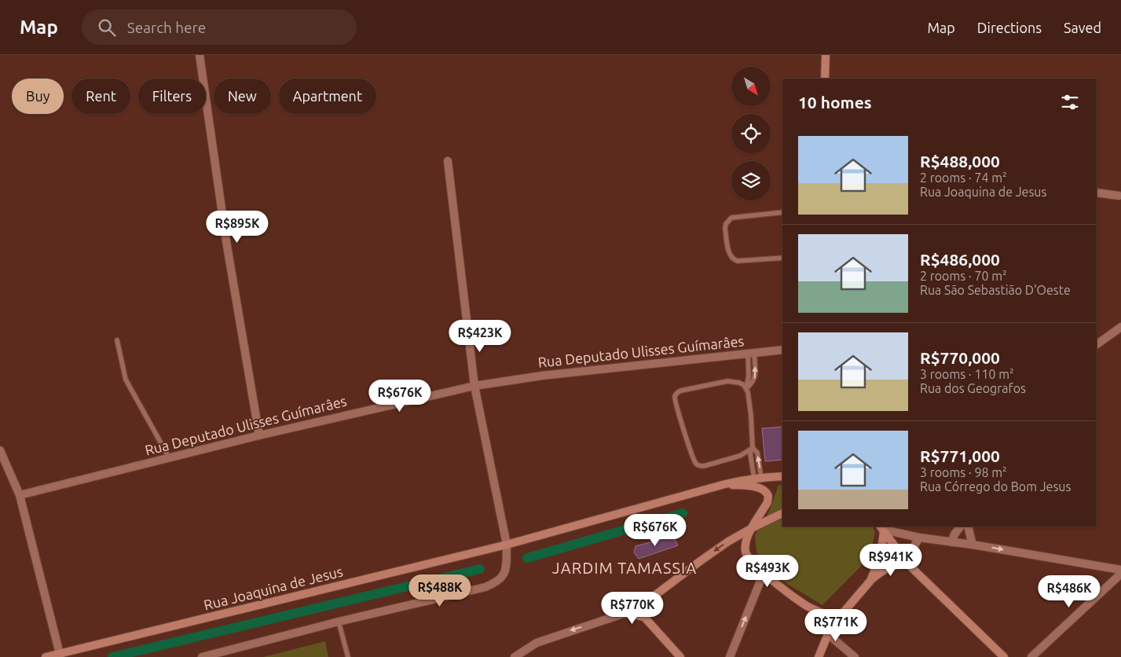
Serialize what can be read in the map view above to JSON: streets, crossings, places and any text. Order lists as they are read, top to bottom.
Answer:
{
  "streets": {
    "main road": ["Rua Joaquina de Jesus"],
    "street": ["Rua Deputado Ulisses Guímarâes"]
  },
  "districts": ["JARDIM TAMASSIA"],
  "north": "bottom right",
  "page": {
    "header": "Map",
    "search": "Search here",
    "nav": ["Map", "Directions", "Saved"],
    "chip": [
      "Buy",
      "Rent",
      "Filters",
      "New",
      "Apartment"
    ],
    "heading": "10 homes",
    "list": [
      {
        "name": "R$488,000",
        "note": "2 rooms · 74 m² · Rua Joaquina de Jesus"
      },
      {
        "name": "R$486,000",
        "note": "2 rooms · 70 m² · Rua São Sebastião D'Oeste"
      },
      {
        "name": "R$770,000",
        "note": "3 rooms · 110 m² · Rua dos Geografos"
      },
      {
        "name": "R$771,000",
        "note": "3 rooms · 98 m² · Rua Córrego do Bom Jesus"
      }
    ],
    "price": [
      "R$895K",
      "R$423K",
      "R$676K",
      "R$676K",
      "R$941K",
      "R$493K",
      "R$488K",
      "R$486K",
      "R$770K",
      "R$771K"
    ]
  }
}
